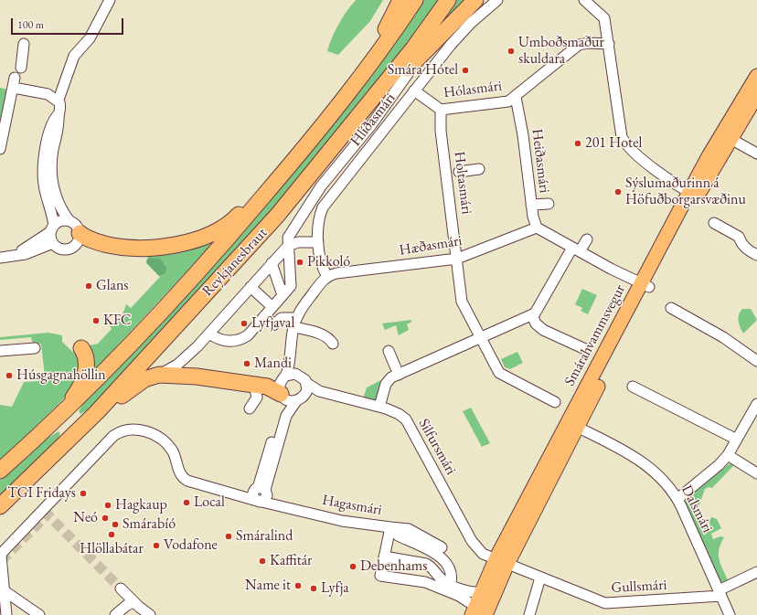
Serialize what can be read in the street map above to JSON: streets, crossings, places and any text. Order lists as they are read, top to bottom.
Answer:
{
  "streets": {
    "highway": ["Reykjanesbraut"],
    "main road": ["Smárahvammsvegur"],
    "street": [
      "Hólasmári",
      "Hlíðasmári",
      "Heiðasmári",
      "Holtasmári",
      "Hæðasmári",
      "Silfursmári",
      "Hagasmári",
      "Dalsmári",
      "Gullsmári"
    ]
  },
  "crossings": [
    ["Hólasmári", "Hlíðasmári"],
    ["Hólasmári", "Heiðasmári"],
    ["Hólasmári", "Holtasmári"],
    ["Hlíðasmári", "Hæðasmári"],
    ["Heiðasmári", "Hæðasmári"],
    ["Holtasmári", "Hæðasmári"],
    ["Smárahvammsvegur", "Silfursmári"],
    ["Smárahvammsvegur", "Hagasmári"],
    ["Smárahvammsvegur", "Dalsmári"],
    ["Smárahvammsvegur", "Gullsmári"],
    ["Silfursmári", "Gullsmári"],
    ["Dalsmári", "Gullsmári"]
  ],
  "places": [
    "Umboðsmaður skuldara",
    "Smára Hótel",
    "201 Hotel",
    "Sýslumaðurinn á Höfuðborgarsvæðinu",
    "Pikkoló",
    "Glans",
    "KFC",
    "Lyfjaval",
    "Mandi",
    "Húsgagnahöllin",
    "TGI Fridays",
    "Local",
    "Hagkaup",
    "Neó",
    "Smárabíó",
    "Hlöllabátar",
    "Smáralind",
    "Vodafone",
    "Kaffitár",
    "Debenhams",
    "Name it",
    "Lyfja"
  ],
  "scale_bar": "100 m"
}
